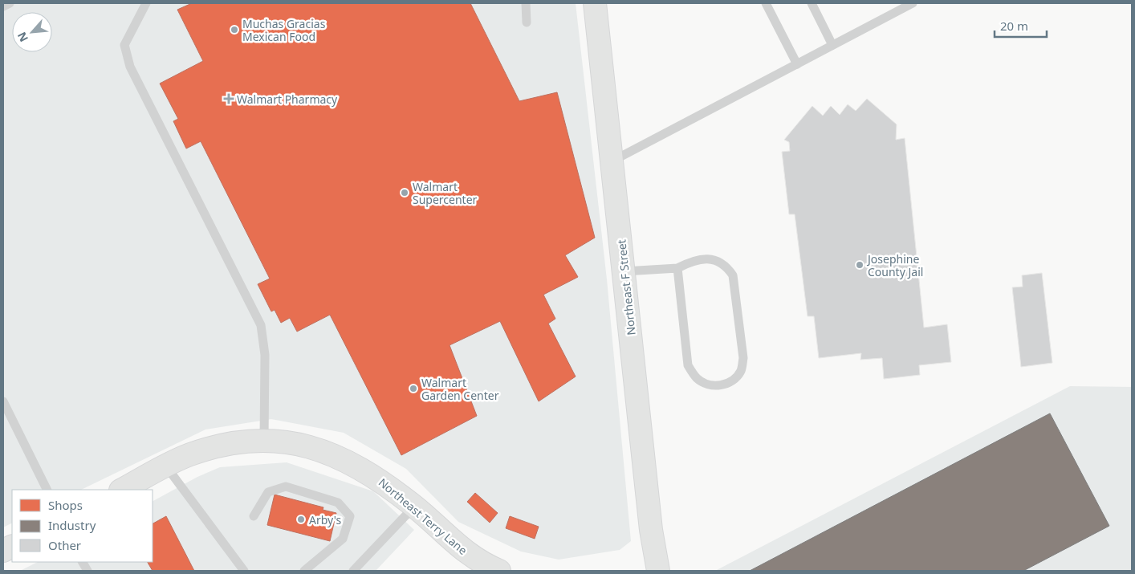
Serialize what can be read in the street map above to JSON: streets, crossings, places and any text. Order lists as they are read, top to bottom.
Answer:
{
  "streets": {
    "main road": ["Northeast F Street", "Northeast Terry Lane"]
  },
  "places": {
    "other": [
      "Muchas Gracias Mexican Food",
      "Walmart Supercenter",
      "Josephine County Jail",
      "Walmart Garden Center",
      "Arby's"
    ],
    "health": ["Walmart Pharmacy"]
  },
  "legend": ["Shops", "Industry", "Other"],
  "scale_bar": "20 m",
  "north": "bottom left"
}
